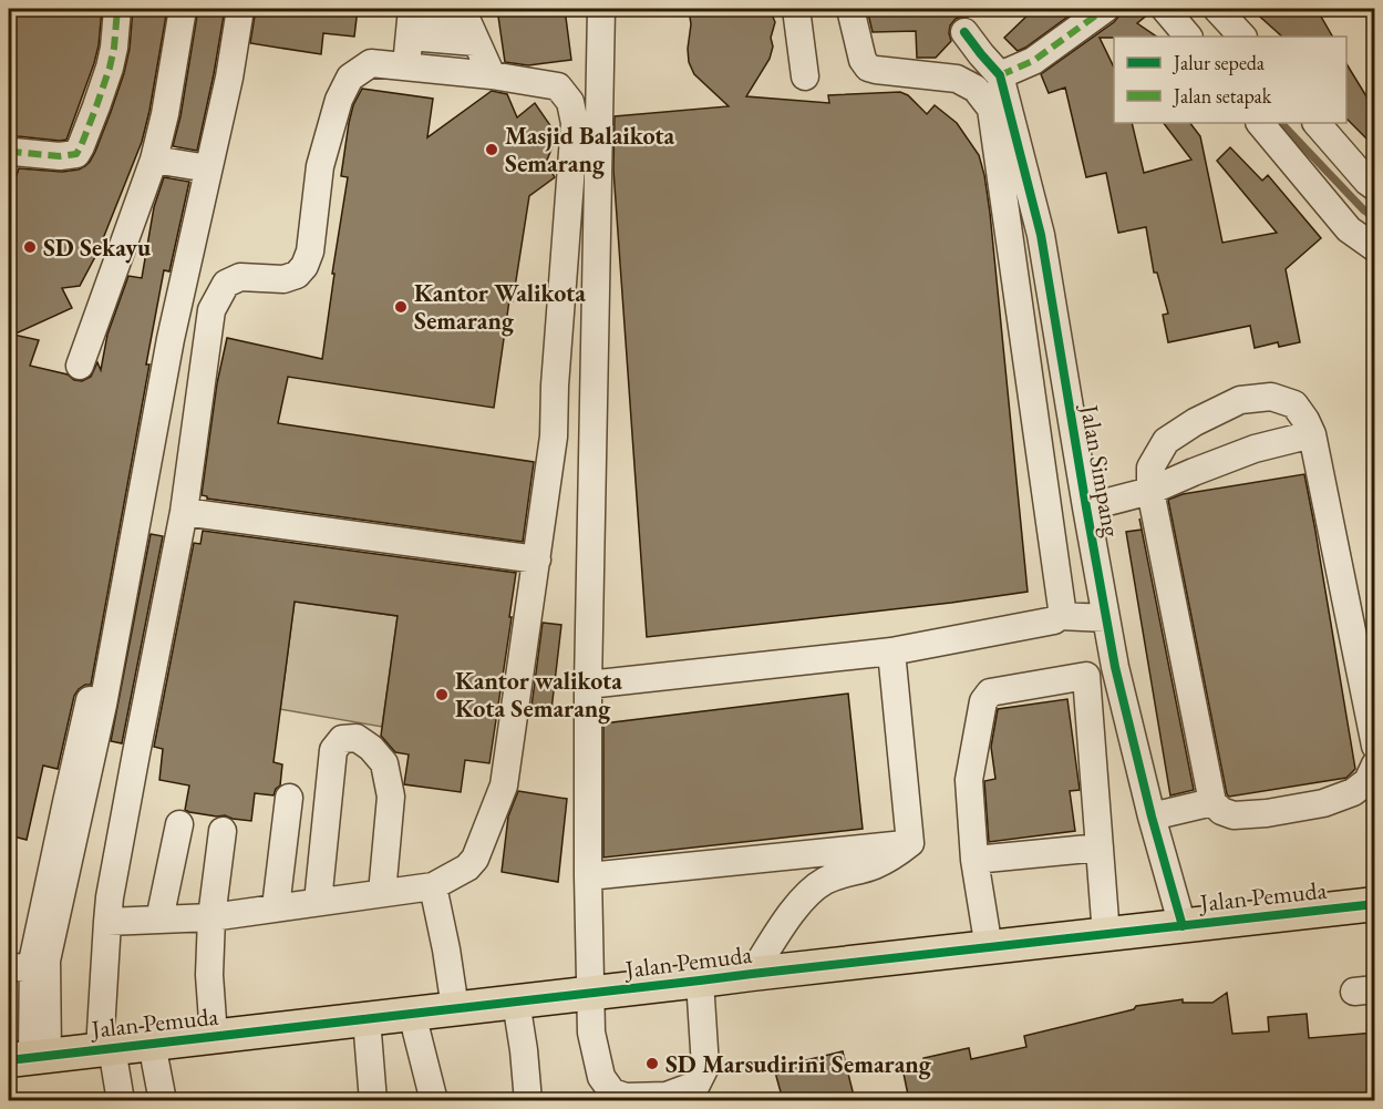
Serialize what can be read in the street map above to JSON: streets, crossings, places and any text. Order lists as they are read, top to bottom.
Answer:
{
  "streets": {
    "main road": ["Jalan Pemuda"],
    "street": ["Jalan Simpang"]
  },
  "crossings": [
    ["Jalan Simpang", "Jalan Pemuda"]
  ],
  "places": [
    "Masjid Balaikota Semarang",
    "SD Sekayu",
    "Kantor Walikota Semarang",
    "Kantor walikota Kota Semarang",
    "SD Marsudirini Semarang"
  ],
  "legend": ["Jalur sepeda", "Jalan setapak"]
}
